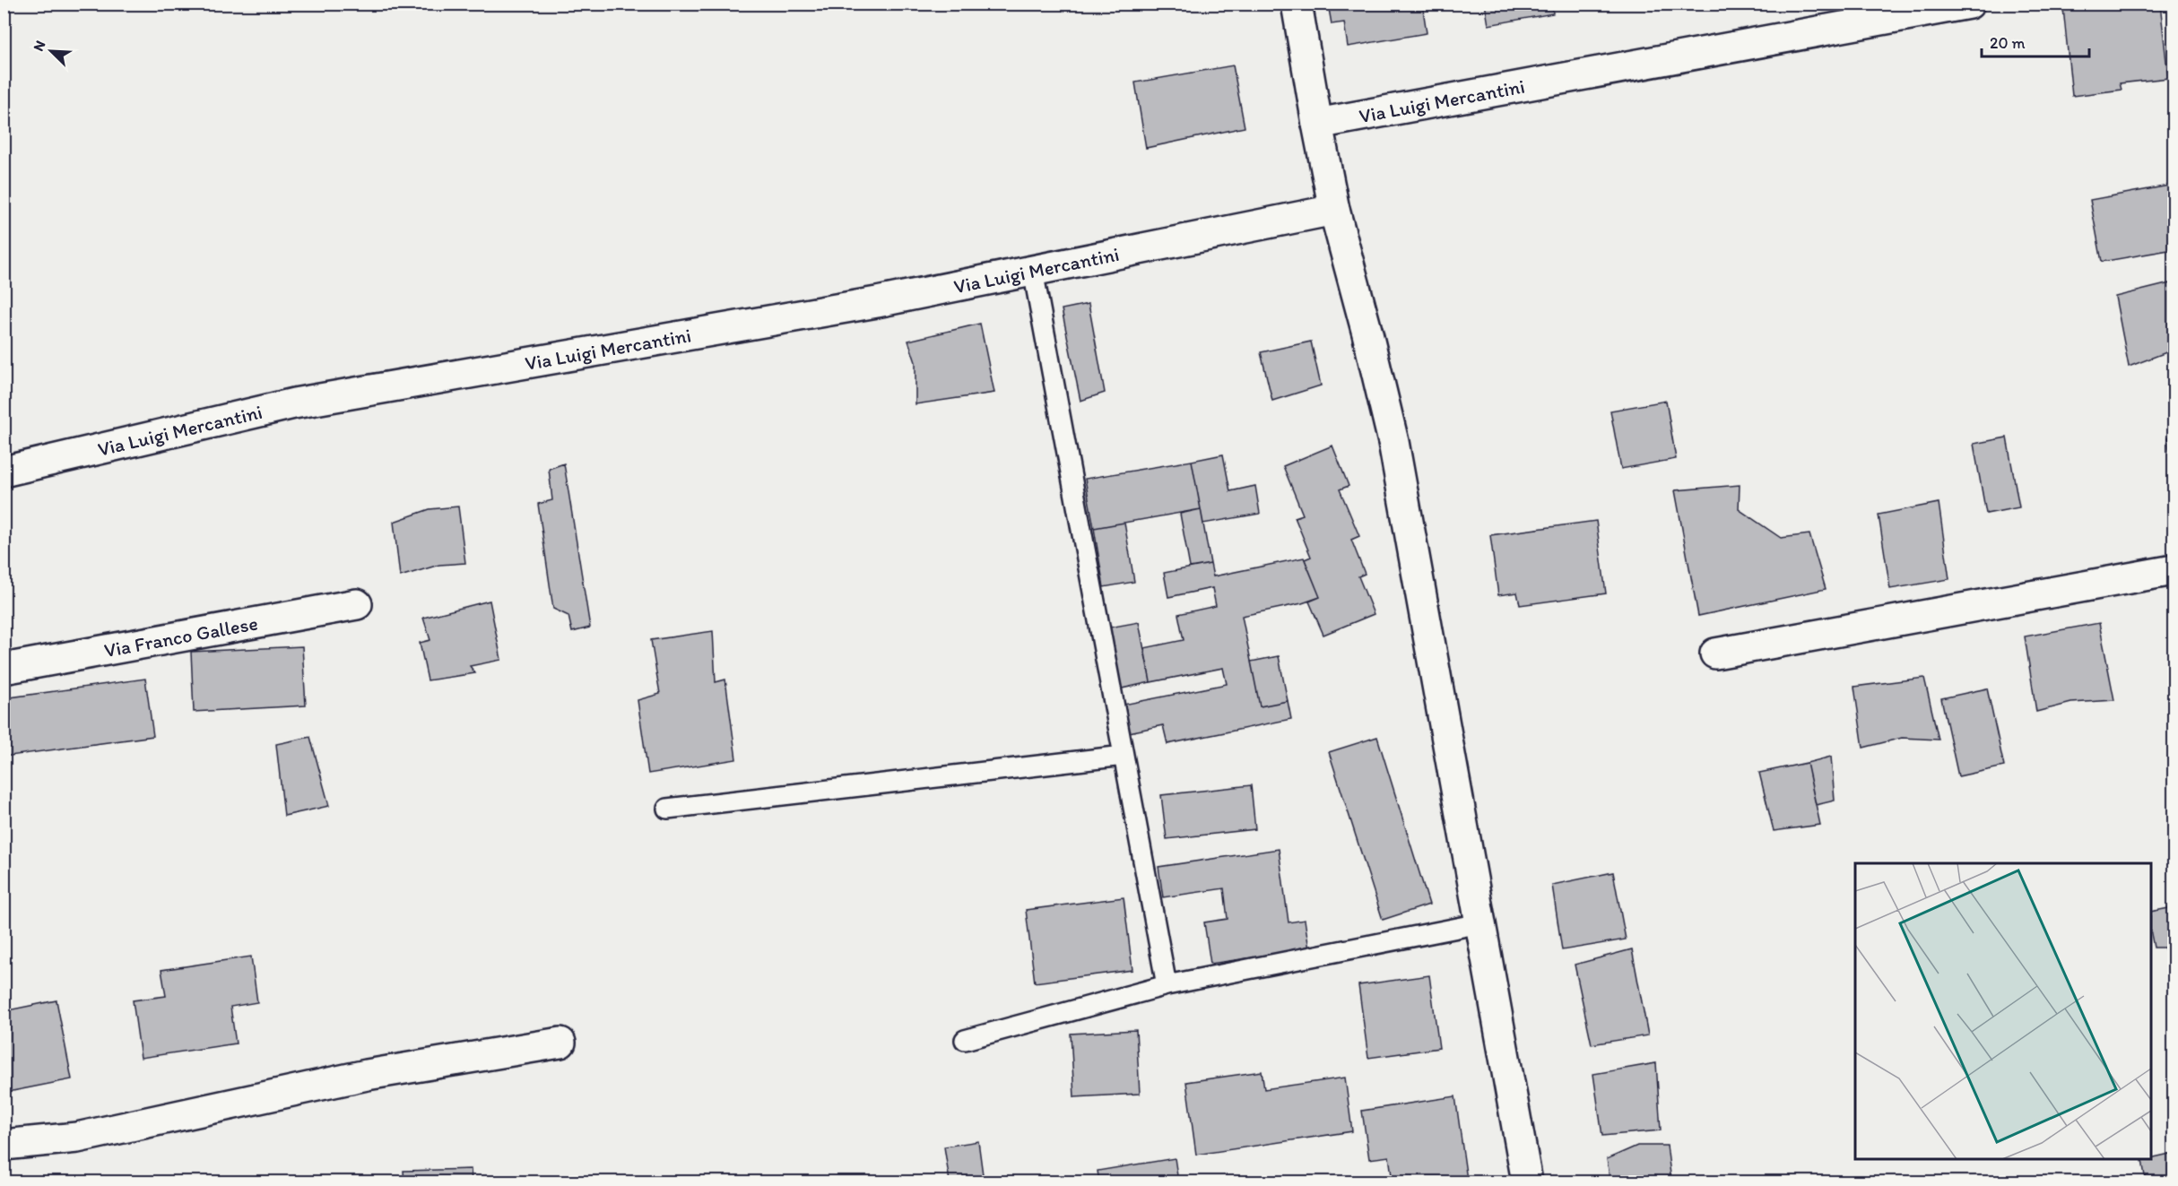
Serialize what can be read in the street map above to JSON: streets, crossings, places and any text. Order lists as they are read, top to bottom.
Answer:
{
  "streets": {
    "street": ["Via Luigi Mercantini", "Via Franco Gallese"]
  },
  "scale_bar": "20 m",
  "north": "top left"
}
